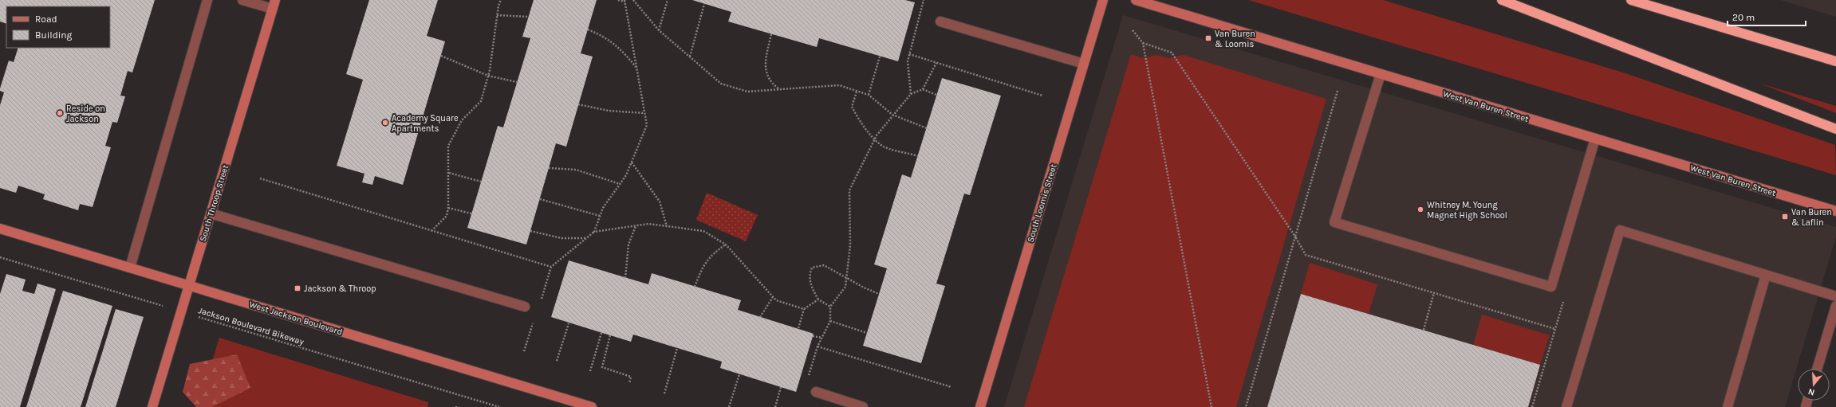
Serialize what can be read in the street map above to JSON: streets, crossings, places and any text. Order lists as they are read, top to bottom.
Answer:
{
  "streets": {
    "street": [
      "West Van Buren Street",
      "South Throop Street",
      "South Loomis Street",
      "West Jackson Boulevard"
    ],
    "path": ["Jackson Boulevard Bikeway"]
  },
  "crossings": [
    ["South Throop Street", "West Jackson Boulevard"],
    ["South Throop Street", "Jackson Boulevard Bikeway"]
  ],
  "places": {
    "transit": ["Van Buren & Loomis", "Van Buren & Laflin", "Jackson & Throop"],
    "other": ["Reside on Jackson", "Academy Square Apartments", "Whitney M. Young Magnet High School"]
  },
  "legend": ["Road", "Building"],
  "scale_bar": "20 m",
  "north": "bottom"
}
